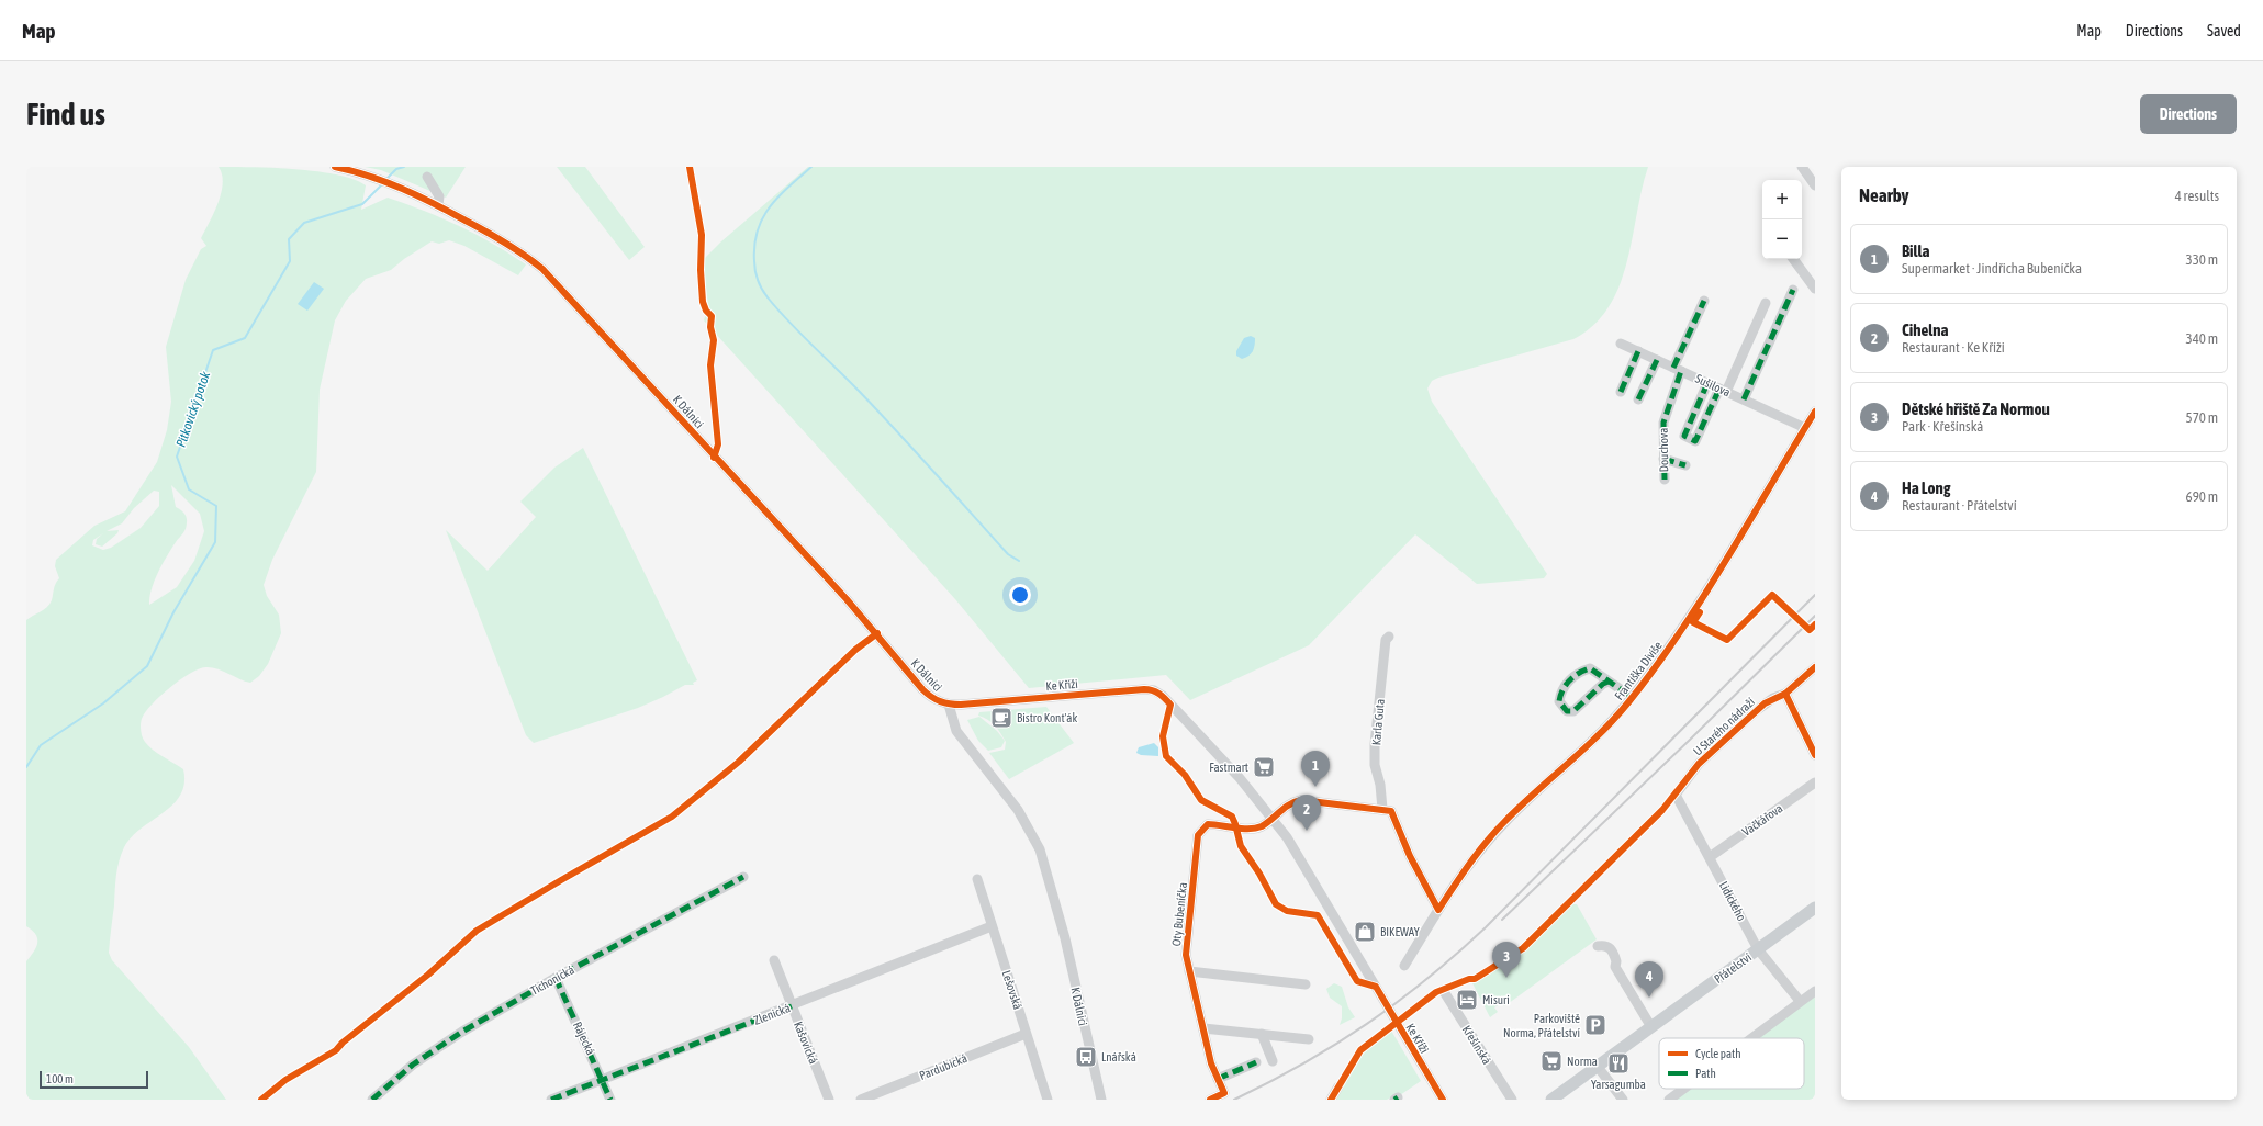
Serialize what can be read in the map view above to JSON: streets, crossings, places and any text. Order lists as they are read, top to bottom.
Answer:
{
  "streets": {
    "main road": ["Přátelství"],
    "street": [
      "Sušilova",
      "K Dálnici",
      "Douchova",
      "Františka Diviše",
      "Ke Kříži",
      "Karla Guta",
      "U Starého nádraží",
      "Vačkářova",
      "Lidického",
      "Oty Bubeníčka",
      "Tichonická",
      "Lešovská",
      "Zlenická",
      "Rájecká",
      "Kašovická",
      "Křešínská",
      "Pardubická"
    ]
  },
  "crossings": [
    ["Sušilova", "Douchova"],
    ["Sušilova", "Františka Diviše"],
    ["K Dálnici", "Ke Kříži"],
    ["Ke Kříži", "Oty Bubeníčka"],
    ["U Starého nádraží", "Lidického"],
    ["Vačkářova", "Lidického"],
    ["Lidického", "Přátelství"],
    ["Tichonická", "Rájecká"],
    ["Lešovská", "Zlenická"],
    ["Lešovská", "Pardubická"],
    ["Zlenická", "Rájecká"],
    ["Zlenická", "Kašovická"]
  ],
  "water": ["Pitkovický potok"],
  "places": {
    "cafe": ["Bistro Kont'ák"],
    "supermarket": ["Fastmart", "Norma"],
    "shop": ["BIKEWAY"],
    "hotel": ["Misuri"],
    "parking": ["Parkoviště Norma, Přátelství"],
    "bus stop": ["Lnářská"],
    "restaurant": ["Yarsagumba"]
  },
  "legend": ["Cycle path", "Path"],
  "scale_bar": "100 m",
  "page": {
    "header": "Map",
    "nav": ["Map", "Directions", "Saved"],
    "buttons": "Directions",
    "title": "Find us",
    "heading": ["Nearby", "4 results"],
    "map_buttons": ["+", "−"],
    "list": [
      {
        "mark": "1",
        "name": "Billa",
        "note": "Supermarket · Jindřicha Bubeníčka",
        "value": "330 m"
      },
      {
        "mark": "2",
        "name": "Cihelna",
        "note": "Restaurant · Ke Kříži",
        "value": "340 m"
      },
      {
        "mark": "3",
        "name": "Dětské hřiště Za Normou",
        "note": "Park · Křešínská",
        "value": "570 m"
      },
      {
        "mark": "4",
        "name": "Ha Long",
        "note": "Restaurant · Přátelství",
        "value": "690 m"
      }
    ],
    "pins": [
      "1",
      "2",
      "3",
      "4"
    ],
    "scale": "100 m"
  }
}
